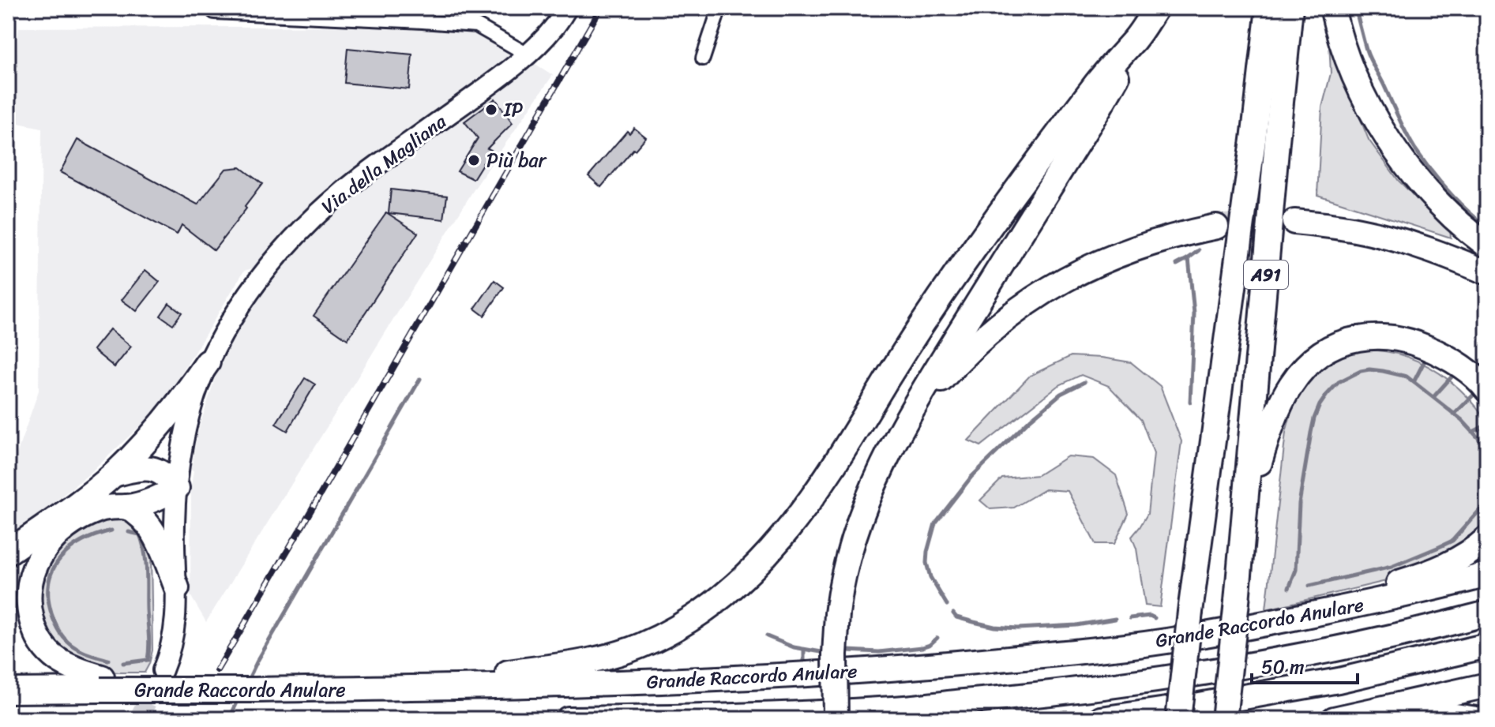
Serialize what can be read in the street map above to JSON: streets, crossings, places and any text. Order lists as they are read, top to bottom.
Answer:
{
  "streets": {
    "highway": ["A91", "Grande Raccordo Anulare"],
    "main road": ["Via della Magliana"]
  },
  "places": ["IP", "Più bar"],
  "scale_bar": "50 m"
}
